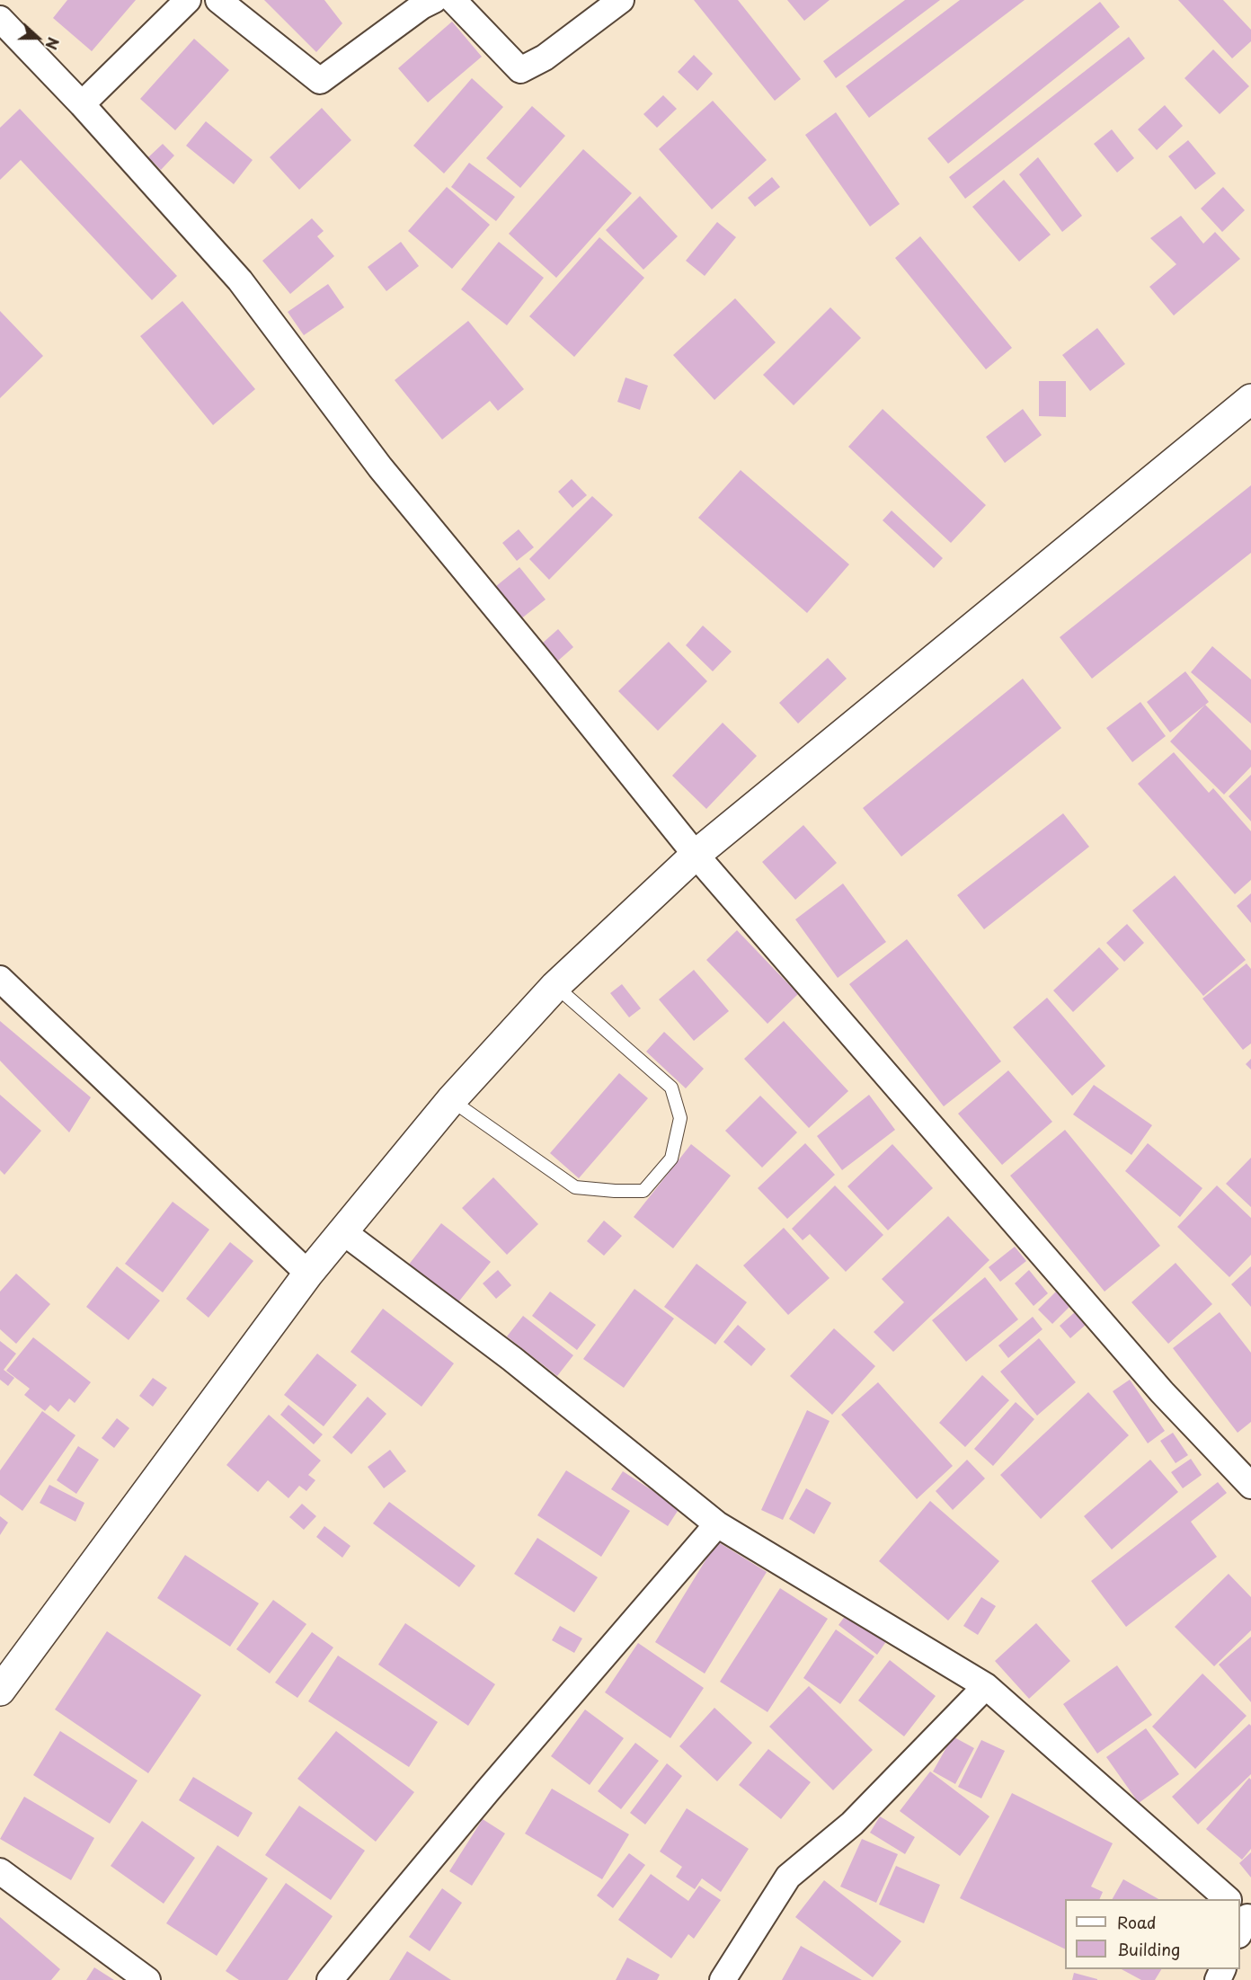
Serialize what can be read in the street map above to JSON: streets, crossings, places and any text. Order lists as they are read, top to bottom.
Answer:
{
  "legend": ["Road", "Building"],
  "north": "right"
}
